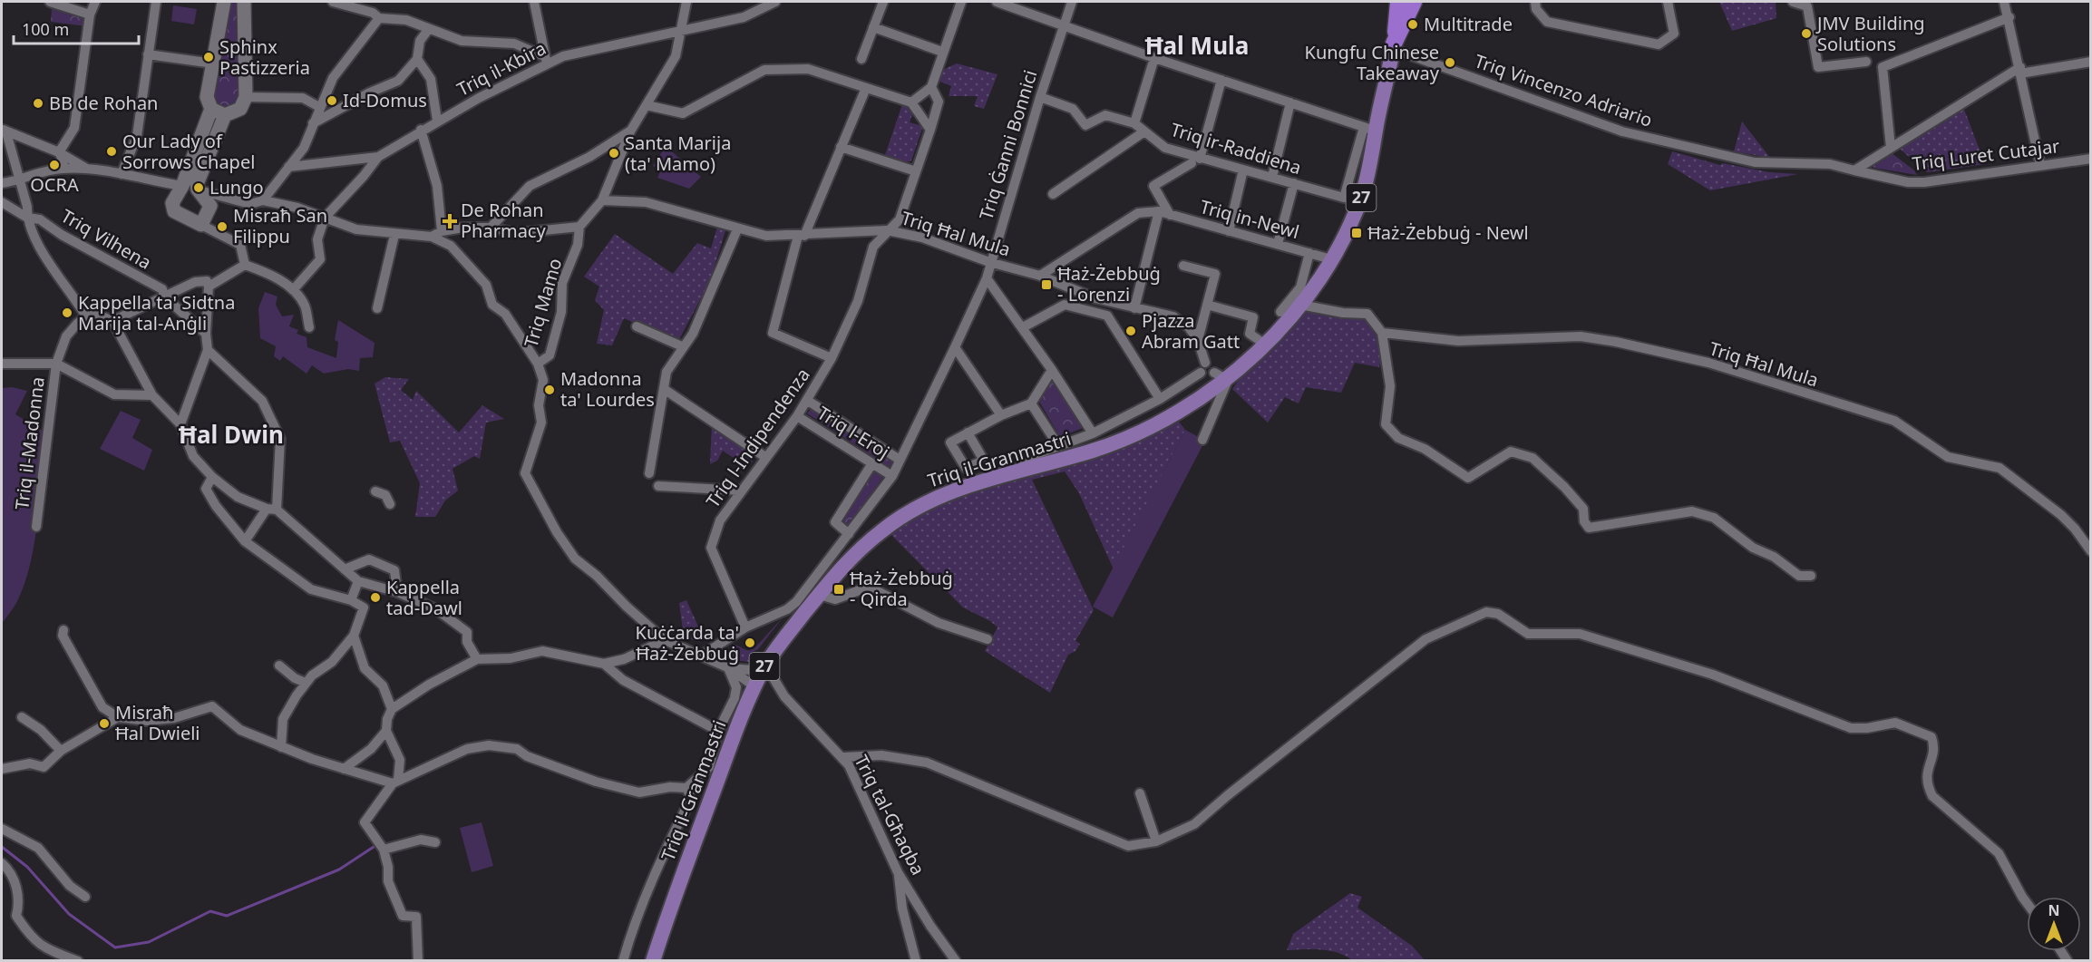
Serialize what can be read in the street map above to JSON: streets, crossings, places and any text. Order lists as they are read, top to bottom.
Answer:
{
  "streets": {
    "highway": ["27"],
    "main road": ["Triq il-Granmastri"],
    "street": [
      "Triq il-Kbira",
      "Triq Vincenzo Adriario",
      "Triq Ġanni Bonnici",
      "Triq ir-Raddiena",
      "Triq Luret Cutajar",
      "Triq in-Newl",
      "Triq Ħal Mula",
      "Triq Vilhena",
      "Triq Mamo",
      "Triq l-Eroj",
      "Triq l-Indipendenza",
      "Triq il-Madonna",
      "Triq tal-Għaqba"
    ]
  },
  "crossings": [
    ["Triq il-Kbira", "Triq Mamo"],
    ["Triq Vincenzo Adriario", "Triq Luret Cutajar"],
    ["Triq Vincenzo Adriario", "27"],
    ["Triq Vincenzo Adriario", "Triq il-Granmastri"],
    ["Triq Ġanni Bonnici", "Triq ir-Raddiena"],
    ["Triq Ġanni Bonnici", "Triq Ħal Mula"],
    ["Triq Ġanni Bonnici", "Triq l-Eroj"],
    ["Triq Ġanni Bonnici", "Triq l-Indipendenza"],
    ["Triq ir-Raddiena", "Triq il-Granmastri"],
    ["27", "Triq il-Granmastri"],
    ["Triq in-Newl", "Triq il-Granmastri"],
    ["Triq Ħal Mula", "Triq Mamo"],
    ["Triq Ħal Mula", "Triq l-Indipendenza"],
    ["Triq Ħal Mula", "Triq il-Granmastri"],
    ["Triq l-Eroj", "Triq l-Indipendenza"],
    ["Triq il-Granmastri", "Triq tal-Għaqba"]
  ],
  "districts": ["Ħal Mula", "Ħal Dwin"],
  "places": {
    "other": [
      "Multitrade",
      "JMV Building Solutions",
      "Sphinx Pastizzeria",
      "Kungfu Chinese Takeaway",
      "Id-Domus",
      "BB de Rohan",
      "Our Lady of Sorrows Chapel",
      "Santa Marija (ta' Mamo)",
      "OCRA",
      "Lungo",
      "Misraħ San Filippu",
      "Kappella ta' Sidtna Marija tal-Anġli",
      "Pjazza Abram Gatt",
      "Madonna ta' Lourdes",
      "Kappella tad-Dawl",
      "Kuċċarda ta' Ħaż-Żebbuġ",
      "Misraħ Ħal Dwieli"
    ],
    "health": ["De Rohan Pharmacy"],
    "transit": ["Ħaż-Żebbuġ - Newl", "Ħaż-Żebbuġ - Lorenzi", "Ħaż-Żebbuġ - Qirda"]
  },
  "scale_bar": "100 m",
  "north": "top"
}
